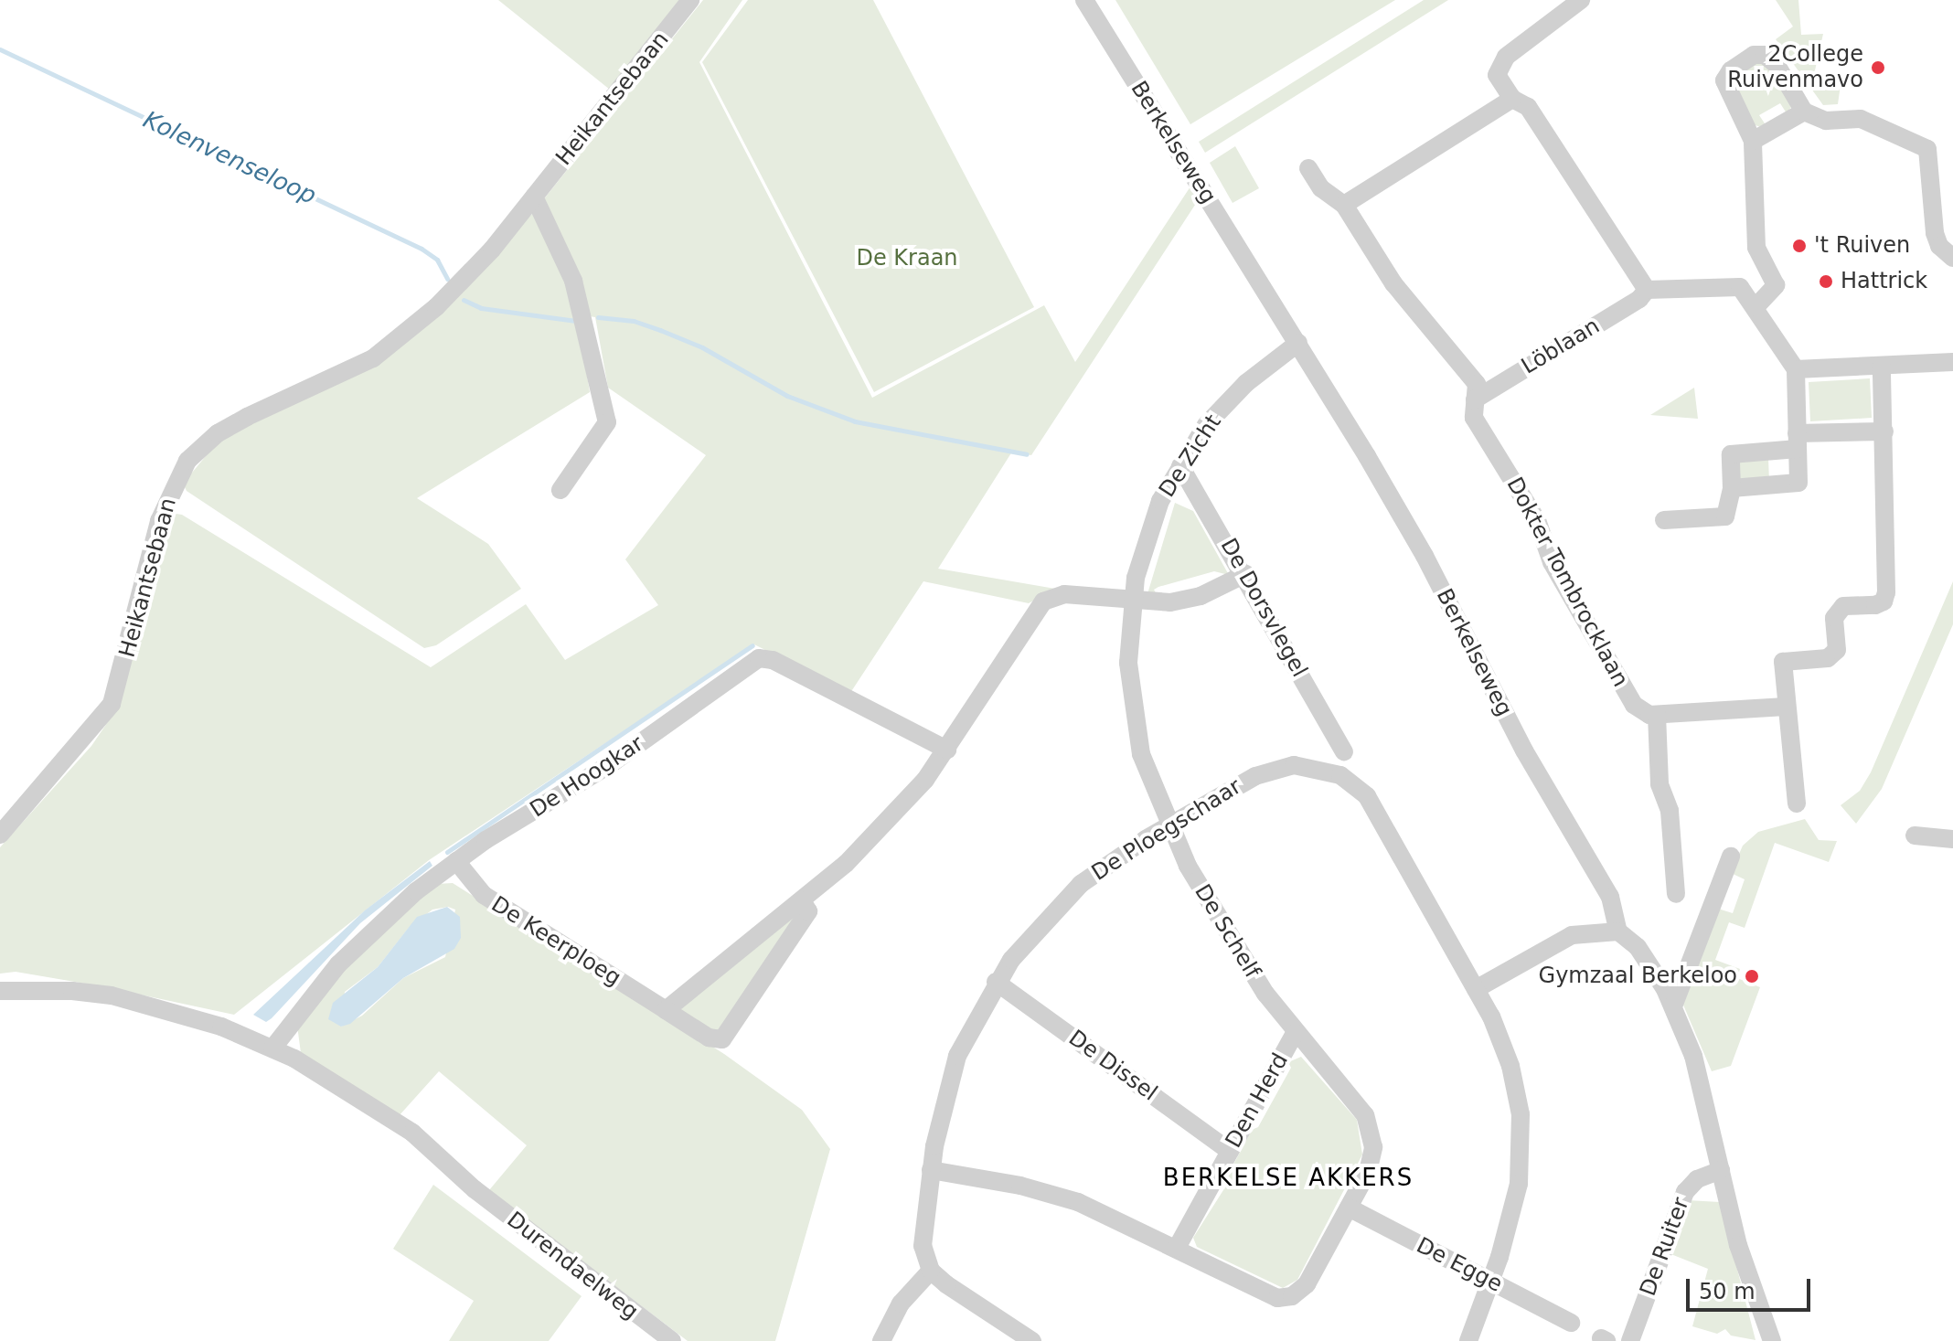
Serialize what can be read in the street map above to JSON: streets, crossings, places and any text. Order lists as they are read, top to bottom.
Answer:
{
  "streets": {
    "street": [
      "Heikantsebaan",
      "Berkelseweg",
      "Löblaan",
      "De Zicht",
      "Dokter Tombrocklaan",
      "De Dorsvlegel",
      "De Hoogkar",
      "De Ploegschaar",
      "De Schelf",
      "De Keerploeg",
      "De Dissel",
      "Den Herd",
      "De Ruiter",
      "De Egge",
      "Durendaelweg"
    ]
  },
  "crossings": [
    ["Berkelseweg", "De Zicht"],
    ["Löblaan", "Dokter Tombrocklaan"],
    ["De Zicht", "De Dorsvlegel"],
    ["De Zicht", "De Ploegschaar"],
    ["De Zicht", "De Schelf"],
    ["De Hoogkar", "De Keerploeg"],
    ["De Hoogkar", "Durendaelweg"],
    ["De Ploegschaar", "De Schelf"],
    ["De Ploegschaar", "De Dissel"],
    ["De Ploegschaar", "De Egge"],
    ["De Schelf", "Den Herd"],
    ["De Dissel", "Den Herd"],
    ["Den Herd", "De Egge"]
  ],
  "districts": ["BERKELSE AKKERS"],
  "water": ["Kolenvenseloop"],
  "parks": ["De Kraan"],
  "places": [
    "2College Ruivenmavo",
    "'t Ruiven",
    "Hattrick",
    "Gymzaal Berkeloo"
  ],
  "scale_bar": "50 m"
}
